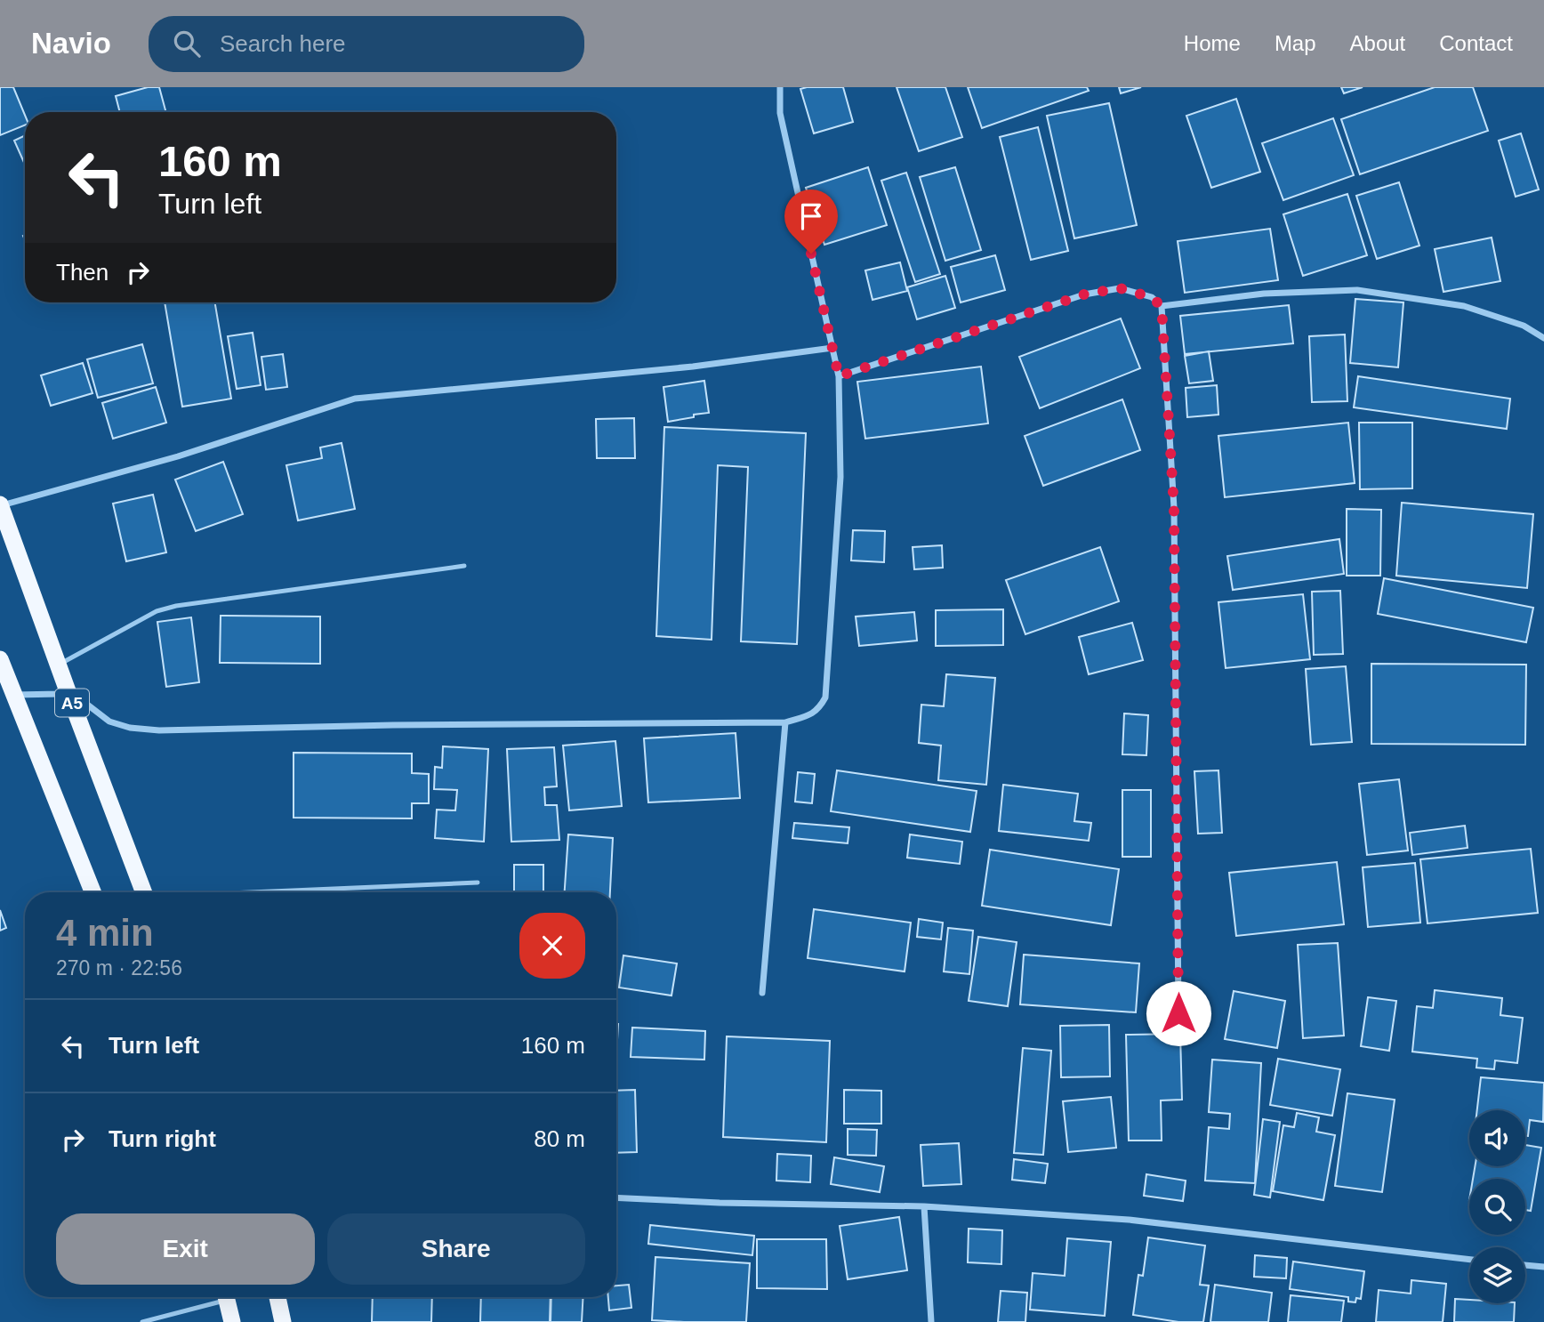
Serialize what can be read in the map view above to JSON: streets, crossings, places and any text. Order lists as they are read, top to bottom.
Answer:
{
  "streets": {
    "highway": ["A5"]
  },
  "page": {
    "header": "Navio",
    "search": "Search here",
    "nav": [
      "Home",
      "Map",
      "About",
      "Contact"
    ],
    "turn": ["160 m", "Turn left"],
    "then": "Then",
    "heading": ["4 min", "270 m · 22:56"],
    "list": [
      {
        "name": "Turn left",
        "value": "160 m"
      },
      {
        "name": "Turn right",
        "value": "80 m"
      }
    ],
    "buttons": ["Exit", "Share"]
  }
}
